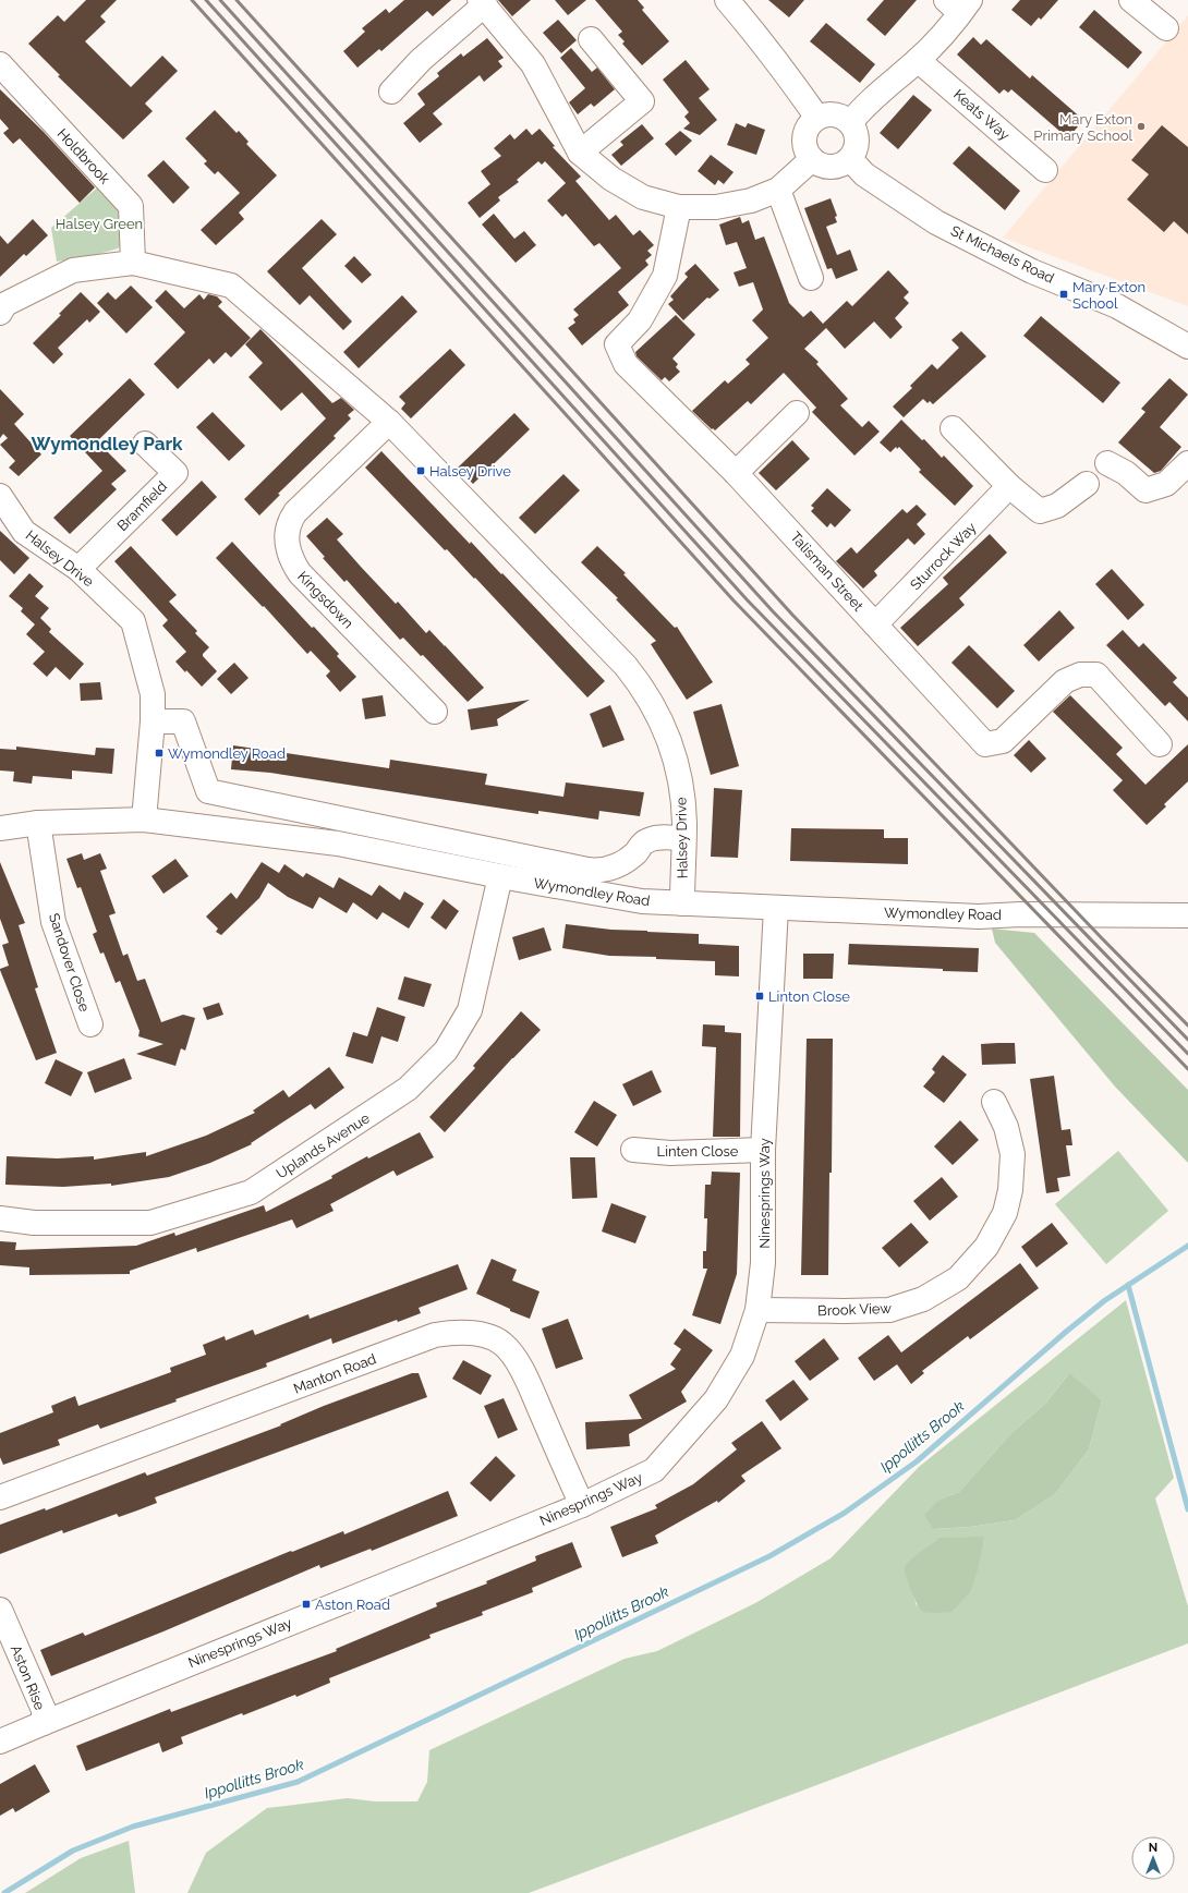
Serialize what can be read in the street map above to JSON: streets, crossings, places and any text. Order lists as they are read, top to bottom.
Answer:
{
  "streets": {
    "street": [
      "Keats Way",
      "Holdbrook",
      "St Michaels Road",
      "Bramfield",
      "Sturrock Way",
      "Halsey Drive",
      "Talisman Street",
      "Kingsdown",
      "Wymondley Road",
      "Sandover Close",
      "Uplands Avenue",
      "Linten Close",
      "Ninesprings Way",
      "Brook View",
      "Manton Road",
      "Aston Rise"
    ]
  },
  "crossings": [
    ["Holdbrook", "Halsey Drive"],
    ["Bramfield", "Halsey Drive"],
    ["Sturrock Way", "Talisman Street"],
    ["Halsey Drive", "Kingsdown"],
    ["Halsey Drive", "Wymondley Road"],
    ["Wymondley Road", "Sandover Close"],
    ["Wymondley Road", "Uplands Avenue"],
    ["Wymondley Road", "Ninesprings Way"],
    ["Linten Close", "Ninesprings Way"],
    ["Ninesprings Way", "Brook View"],
    ["Ninesprings Way", "Manton Road"],
    ["Ninesprings Way", "Aston Rise"]
  ],
  "districts": ["Wymondley Park"],
  "water": ["Ippollitts Brook"],
  "parks": ["Halsey Green"],
  "places": {
    "other": ["Mary Exton Primary School"],
    "transit": [
      "Mary Exton School",
      "Halsey Drive",
      "Wymondley Road",
      "Linton Close",
      "Aston Road"
    ]
  },
  "north": "top"
}
